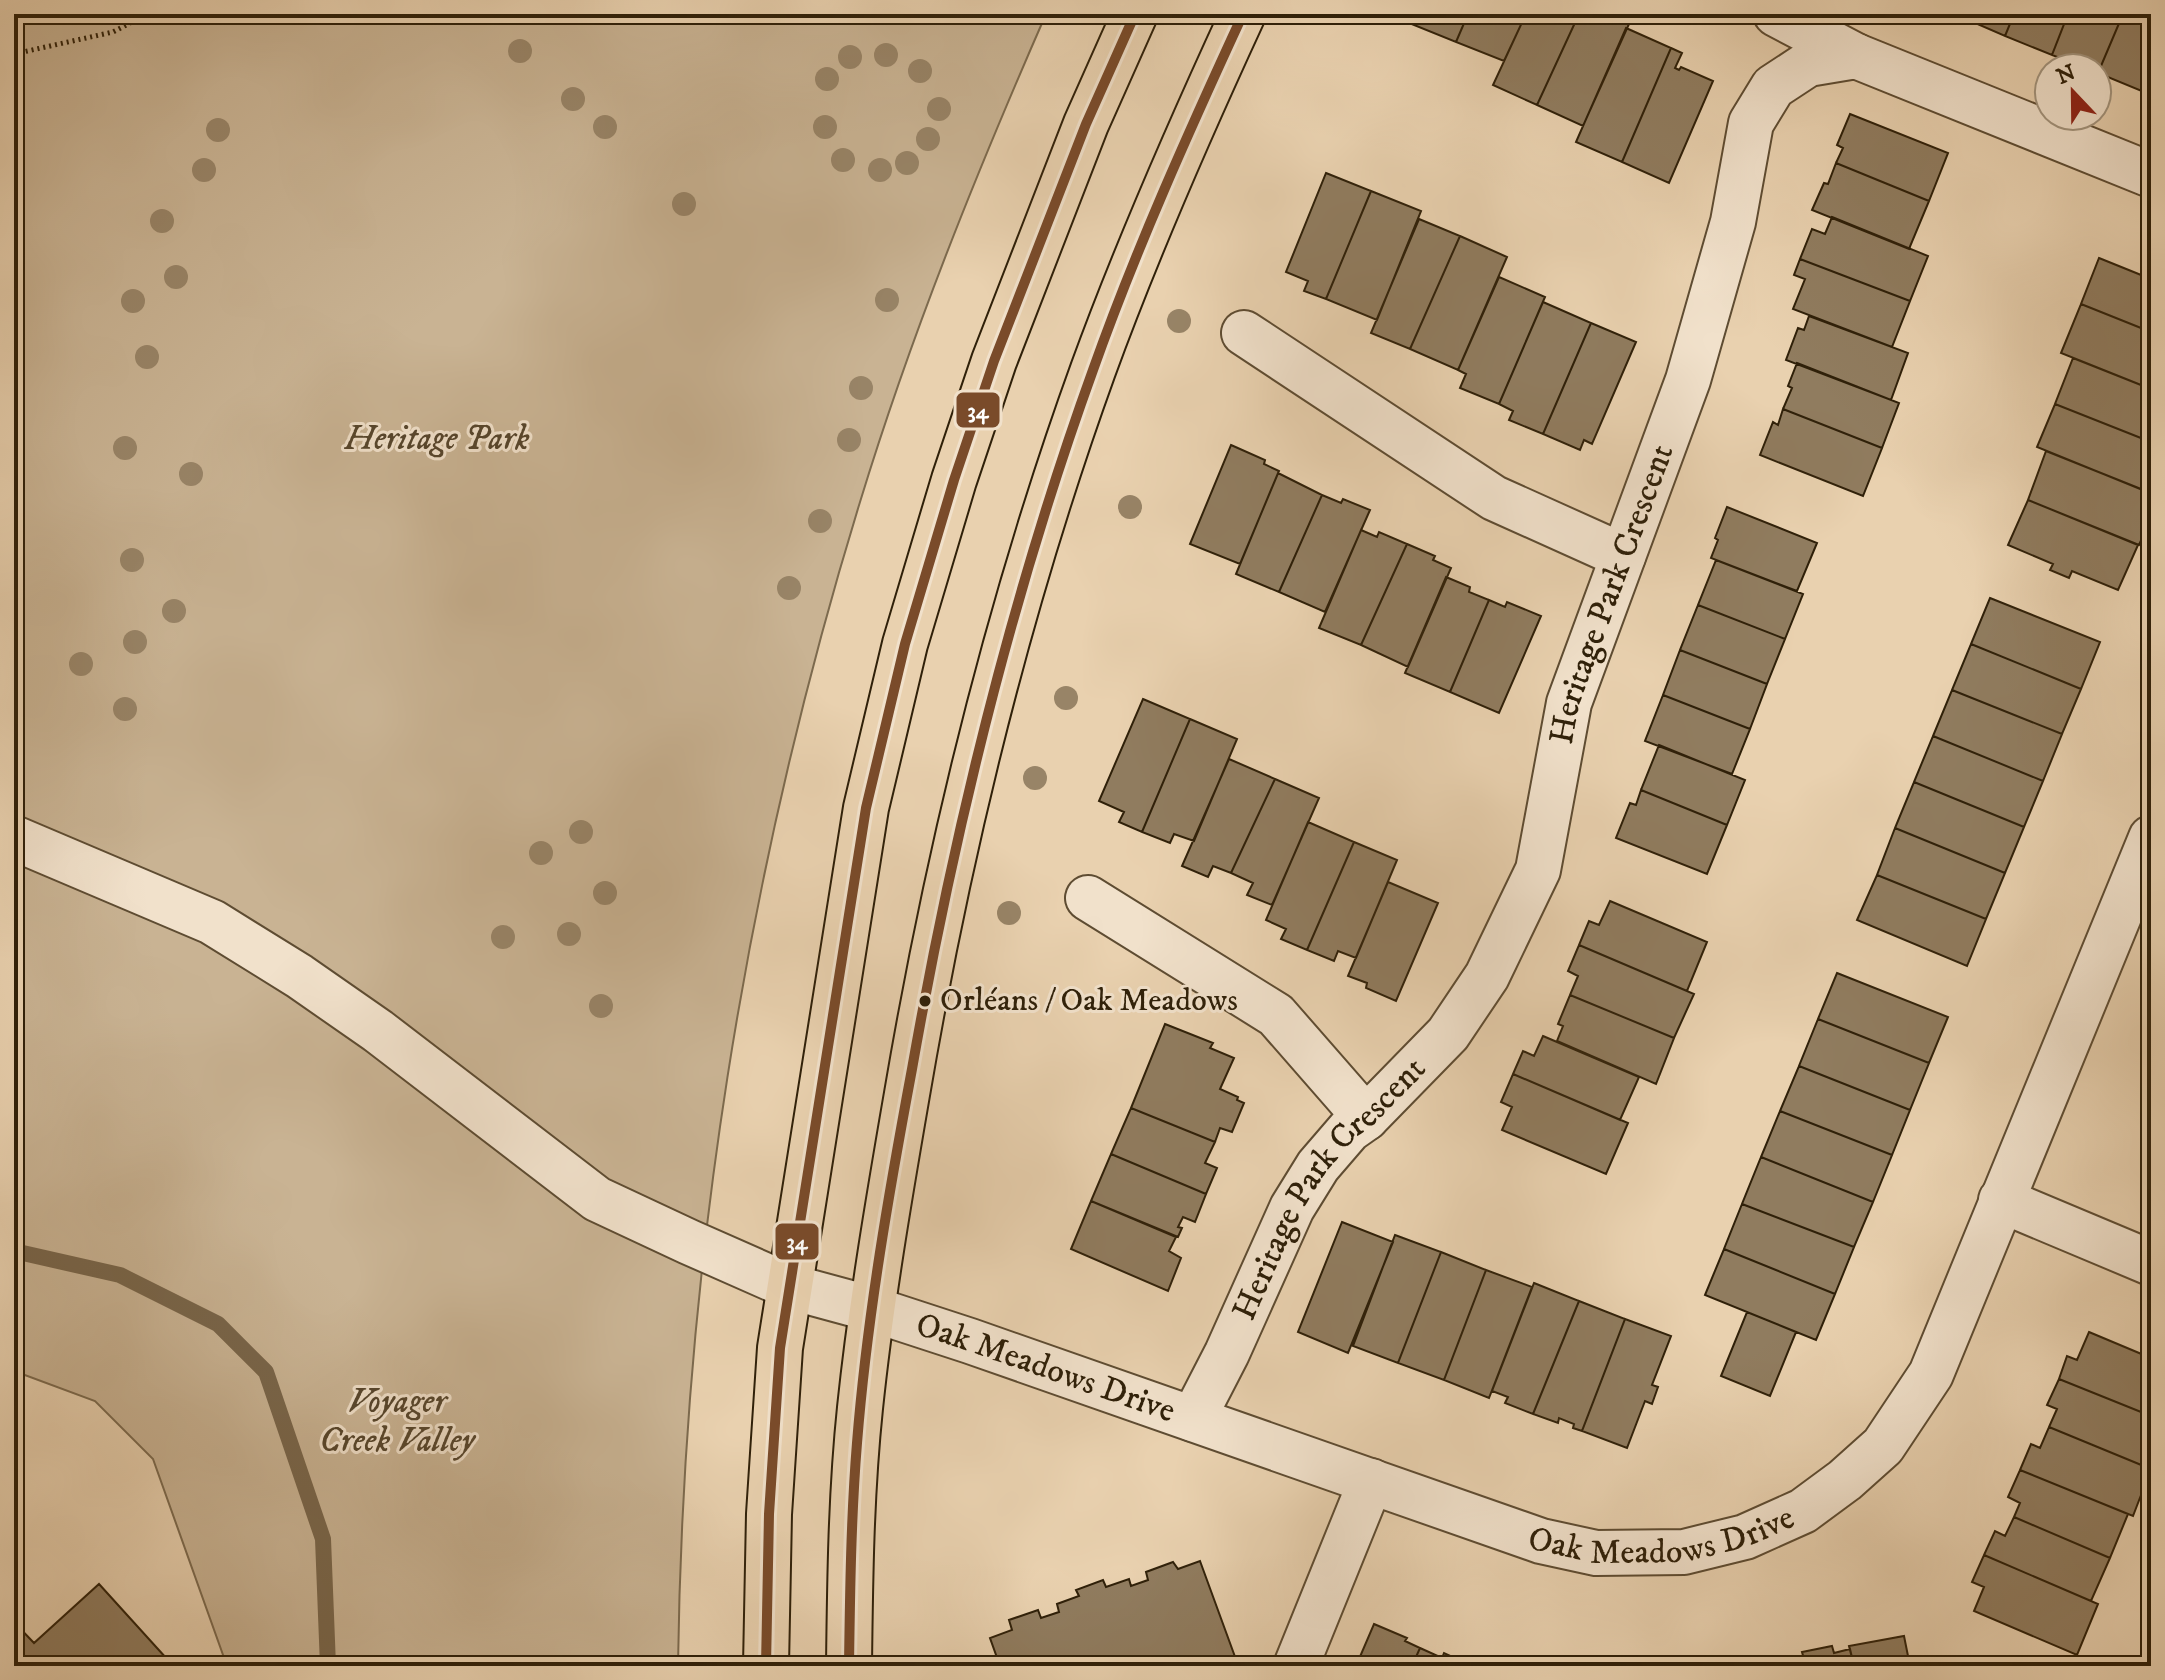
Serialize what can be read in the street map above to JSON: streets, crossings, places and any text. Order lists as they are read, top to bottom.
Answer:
{
  "streets": {
    "street": ["Heritage Park Crescent", "Oak Meadows Drive"]
  },
  "crossings": [
    ["Heritage Park Crescent", "Oak Meadows Drive"]
  ],
  "parks": ["Heritage Park", "Voyager Creek Valley"],
  "places": ["Orléans / Oak Meadows"],
  "lines": ["transit line 34"],
  "north": "top"
}
